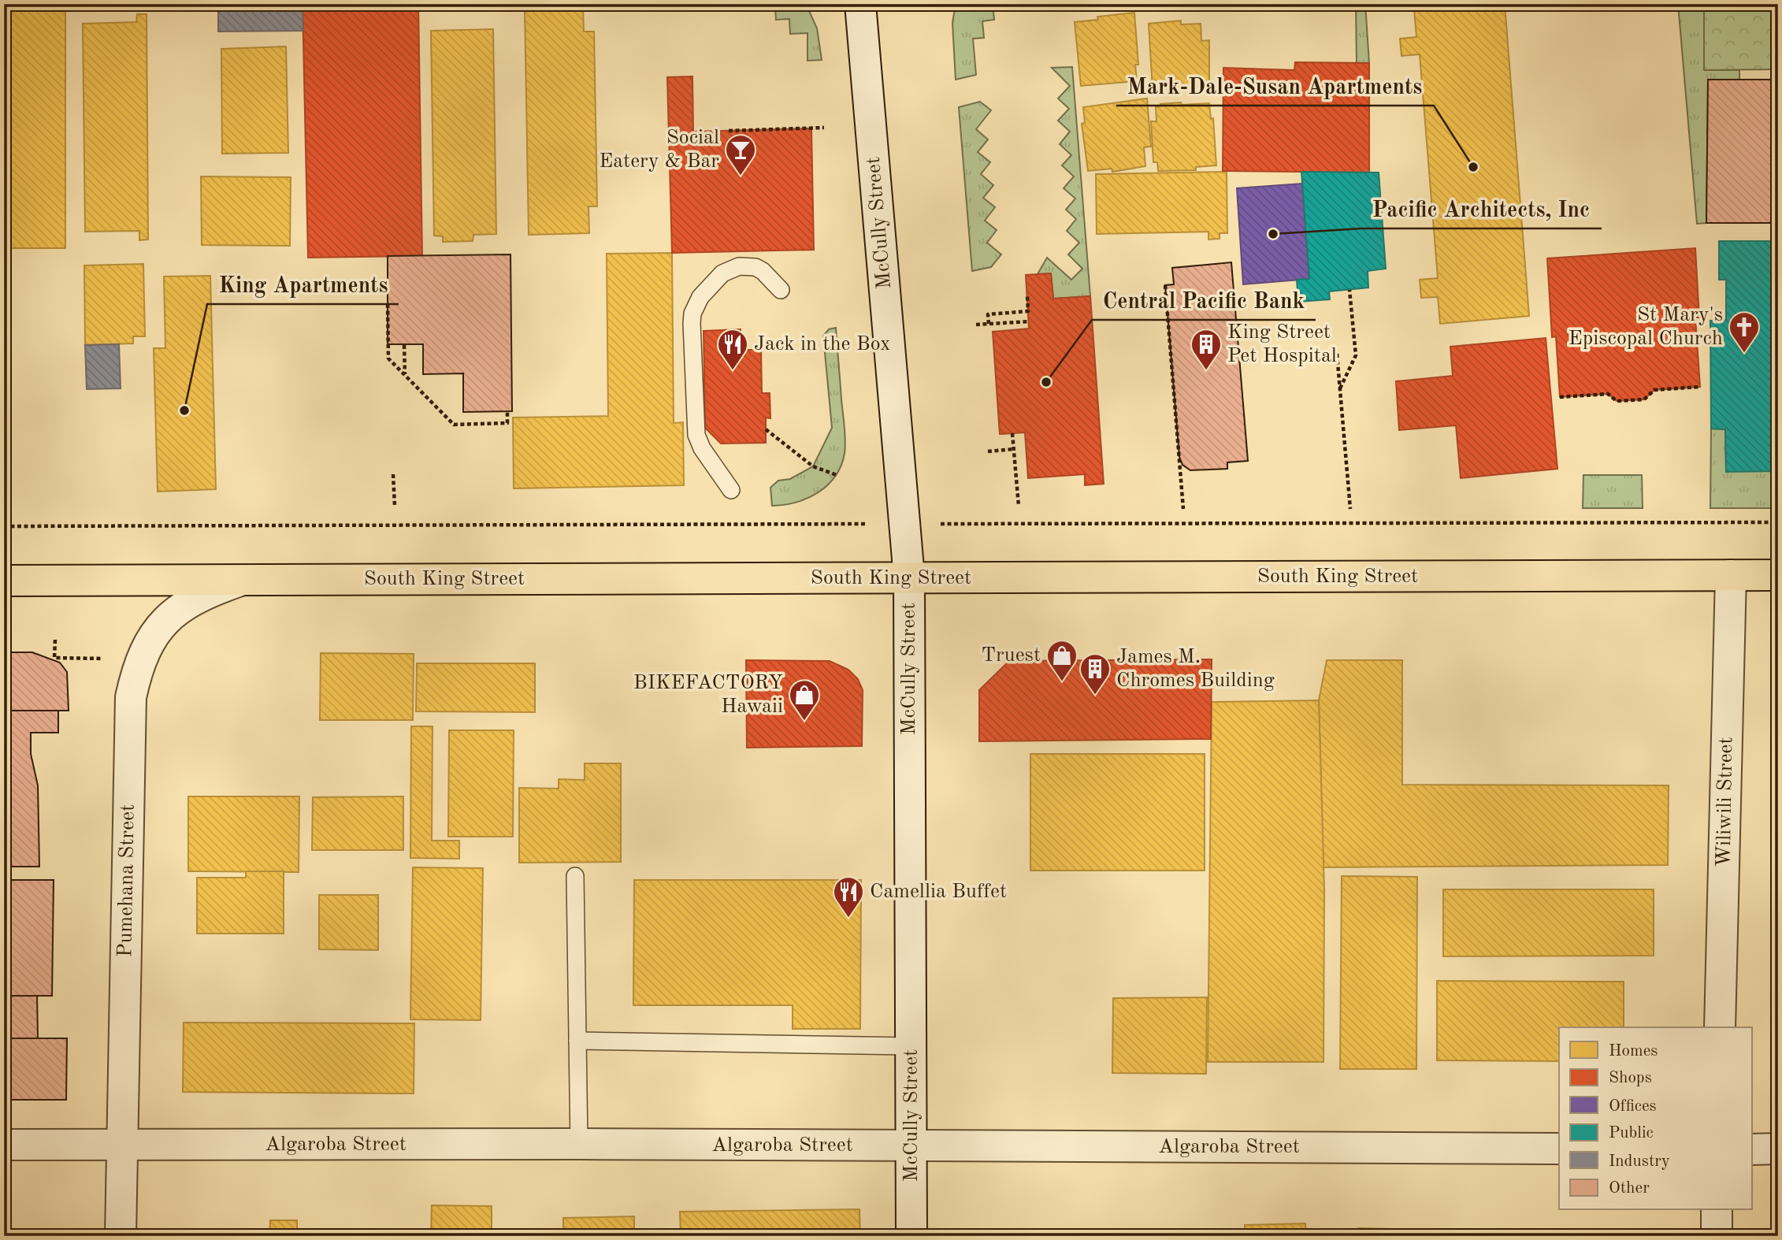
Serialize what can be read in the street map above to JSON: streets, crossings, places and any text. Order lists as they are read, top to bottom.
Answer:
{
  "streets": {
    "main road": ["South King Street"],
    "street": [
      "McCully Street",
      "Wiliwili Street",
      "Pumehana Street",
      "Algaroba Street"
    ]
  },
  "crossings": [
    ["McCully Street", "South King Street"],
    ["McCully Street", "Algaroba Street"],
    ["South King Street", "Wiliwili Street"],
    ["South King Street", "Pumehana Street"],
    ["Pumehana Street", "Algaroba Street"]
  ],
  "places": {
    "other": [
      "Mark-Dale-Susan Apartments",
      "Pacific Architects, Inc",
      "Central Pacific Bank",
      "King Apartments"
    ],
    "bar": ["Social Eatery & Bar"],
    "church": ["St Mary's Episcopal Church"],
    "restaurant": ["Jack in the Box", "Camellia Buffet"],
    "building": ["King Street Pet Hospital", "James M. Chromes Building"],
    "shop": ["Truest", "BIKEFACTORY Hawaii"]
  },
  "legend": [
    "Homes",
    "Shops",
    "Offices",
    "Public",
    "Industry",
    "Other"
  ]
}
